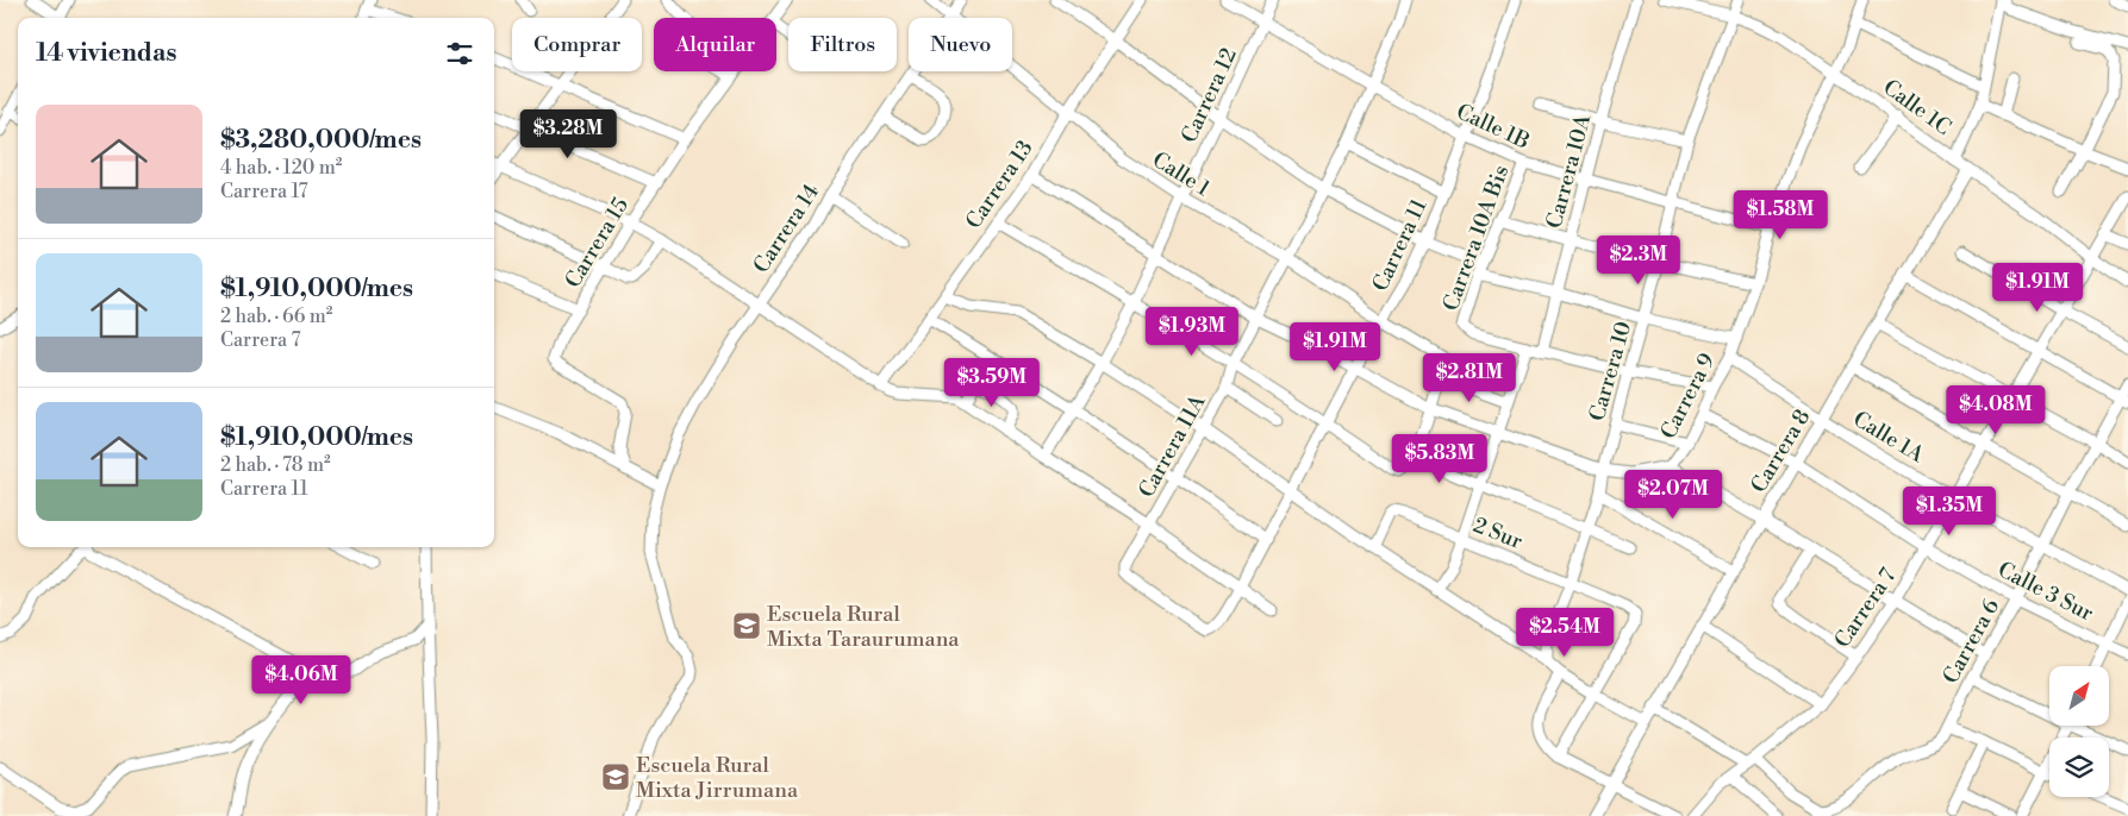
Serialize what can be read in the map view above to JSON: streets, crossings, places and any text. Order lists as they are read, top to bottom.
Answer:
{
  "streets": {
    "street": [
      "Carrera 12",
      "Calle 1C",
      "Calle 1B",
      "Carrera 10A",
      "Calle 1",
      "Carrera 13",
      "Carrera 14",
      "Carrera 10A Bis",
      "Carrera 15",
      "Carrera 11",
      "Carrera 10",
      "Carrera 9",
      "Calle 1A",
      "Carrera 11A",
      "Carrera 8",
      "2 Sur",
      "Calle 3 Sur",
      "Carrera 7",
      "Carrera 6"
    ]
  },
  "crossings": [
    ["Carrera 12", "Calle 1B"],
    ["Carrera 12", "Calle 1"],
    ["Calle 1C", "Carrera 10"],
    ["Calle 1C", "Carrera 9"],
    ["Calle 1C", "Carrera 8"],
    ["Calle 1C", "Carrera 7"],
    ["Calle 1B", "Carrera 10A"],
    ["Calle 1B", "Carrera 10A Bis"],
    ["Calle 1B", "Carrera 11"],
    ["Calle 1B", "Carrera 10"],
    ["Calle 1B", "Carrera 9"],
    ["Calle 1B", "Carrera 11A"],
    ["Calle 1", "Carrera 13"],
    ["Calle 1", "Carrera 14"],
    ["Calle 1", "Carrera 11"],
    ["Calle 1", "Carrera 11A"],
    ["Carrera 11", "Carrera 11A"],
    ["Carrera 10", "2 Sur"],
    ["Carrera 9", "Calle 1A"],
    ["Carrera 9", "Carrera 8"],
    ["Carrera 9", "Calle 3 Sur"],
    ["Carrera 9", "Carrera 7"],
    ["Carrera 9", "Carrera 6"],
    ["Calle 1A", "Carrera 8"],
    ["Calle 1A", "Carrera 7"],
    ["Calle 1A", "Carrera 6"],
    ["Carrera 8", "Calle 3 Sur"],
    ["Calle 3 Sur", "Carrera 7"],
    ["Calle 3 Sur", "Carrera 6"]
  ],
  "places": {
    "school or university": ["Escuela Rural Mixta Taraurumana", "Escuela Rural Mixta Jirrumana"]
  },
  "north": "top right",
  "page": {
    "chip": [
      "Comprar",
      "Alquilar",
      "Filtros",
      "Nuevo"
    ],
    "heading": "14 viviendas",
    "list": [
      {
        "name": "$3,280,000/mes",
        "note": "4 hab. · 120 m² · Carrera 17"
      },
      {
        "name": "$1,910,000/mes",
        "note": "2 hab. · 66 m² · Carrera 7"
      },
      {
        "name": "$1,910,000/mes",
        "note": "2 hab. · 78 m² · Carrera 11"
      }
    ],
    "price": [
      "$3.28M",
      "$1.58M",
      "$2.3M",
      "$1.91M",
      "$1.93M",
      "$1.91M",
      "$2.81M",
      "$3.59M",
      "$4.08M",
      "$5.83M",
      "$2.07M",
      "$1.35M",
      "$2.54M",
      "$4.06M"
    ]
  }
}
